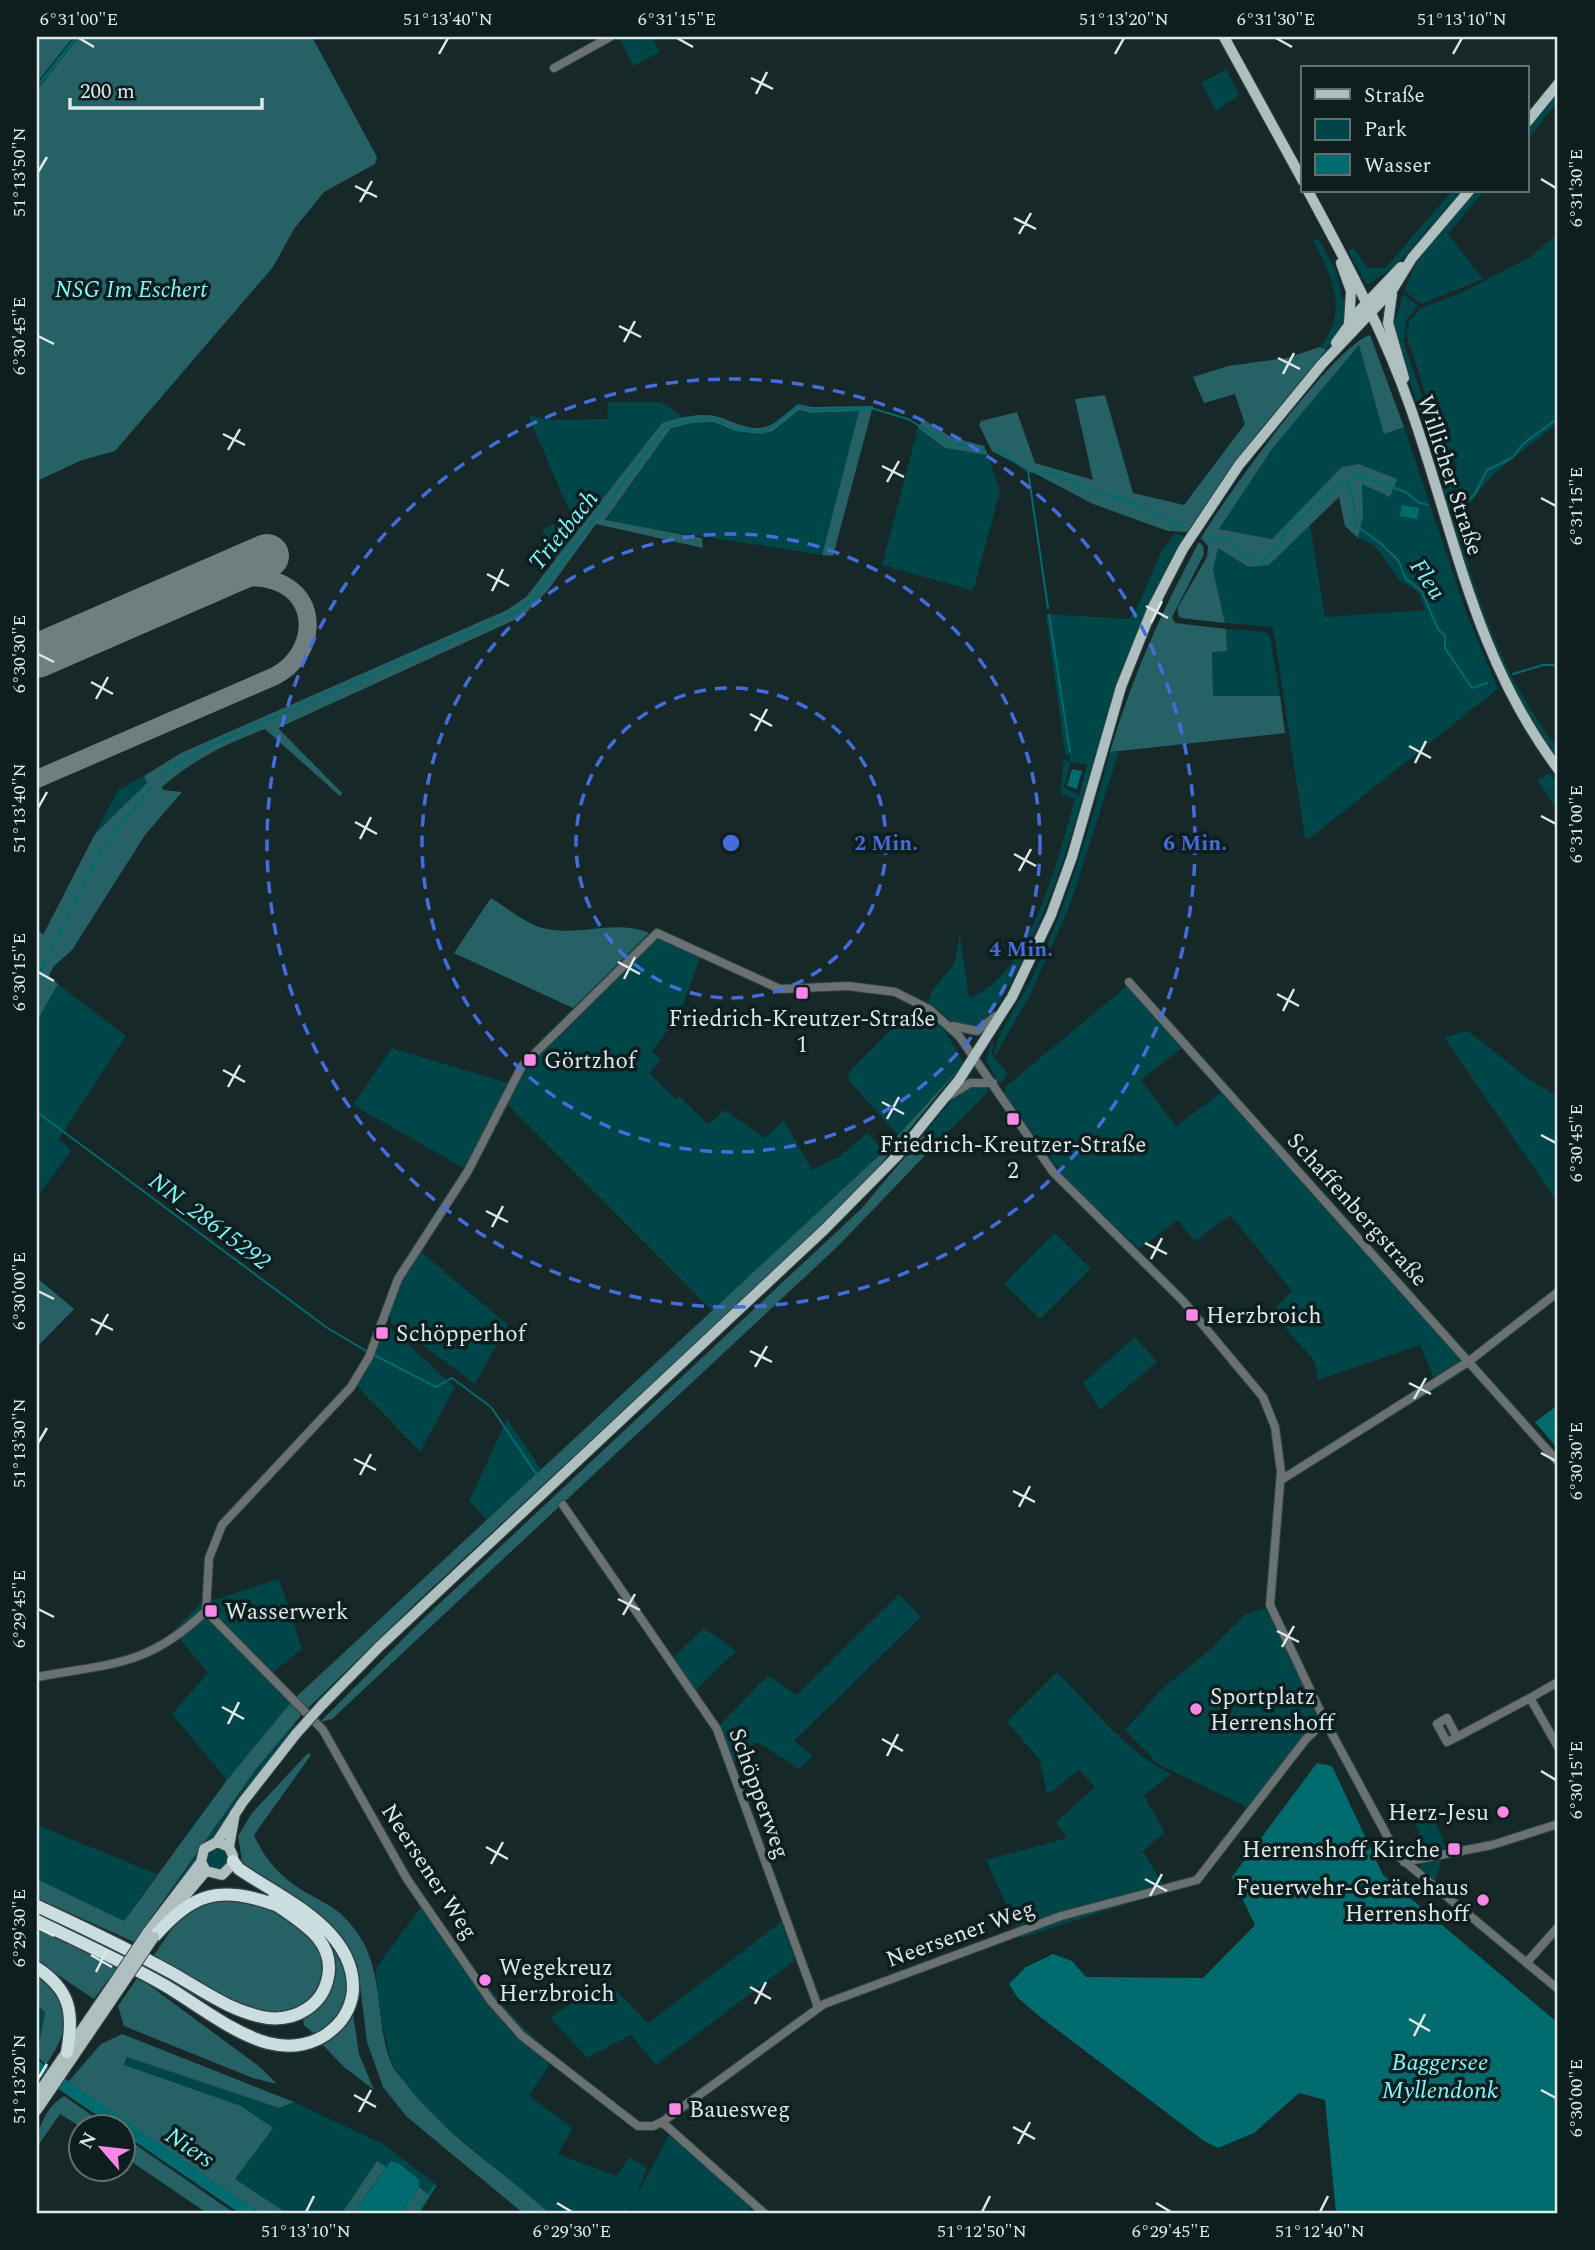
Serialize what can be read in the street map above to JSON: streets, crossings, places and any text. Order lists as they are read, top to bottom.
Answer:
{
  "streets": {
    "main road": ["Willicher Straße"],
    "street": ["Schaffenbergstraße", "Schöpperweg", "Neersener Weg"]
  },
  "crossings": [
    ["Schöpperweg", "Neersener Weg"]
  ],
  "water": [
    "Trietbach",
    "Fleu",
    "NN_28615292",
    "Baggersee Myllendonk",
    "Niers"
  ],
  "parks": ["NSG Im Eschert"],
  "places": {
    "transit": [
      "Friedrich-Kreutzer-Straße 1",
      "Görtzhof",
      "Friedrich-Kreutzer-Straße 2",
      "Herzbroich",
      "Schöpperhof",
      "Wasserwerk",
      "Herrenshoff Kirche",
      "Bauesweg"
    ],
    "other": [
      "Sportplatz Herrenshoff",
      "Herz-Jesu",
      "Feuerwehr-Gerätehaus Herrenshoff",
      "Wegekreuz Herzbroich"
    ]
  },
  "legend": ["Straße", "Park", "Wasser"],
  "scale_bar": "200 m",
  "north": "top left",
  "coordinates": [
    "6°31'00\"E",
    "51°13'40\"N",
    "6°31'15\"E",
    "51°13'20\"N",
    "6°31'30\"E",
    "51°13'10\"N",
    "51°13'50\"N",
    "6°30'45\"E",
    "6°30'30\"E",
    "6°30'15\"E",
    "6°30'00\"E",
    "51°13'30\"N",
    "6°29'45\"E",
    "6°29'30\"E",
    "51°12'50\"N",
    "51°12'40\"N"
  ],
  "rings": ["2 Min.", "6 Min.", "4 Min."]
}
